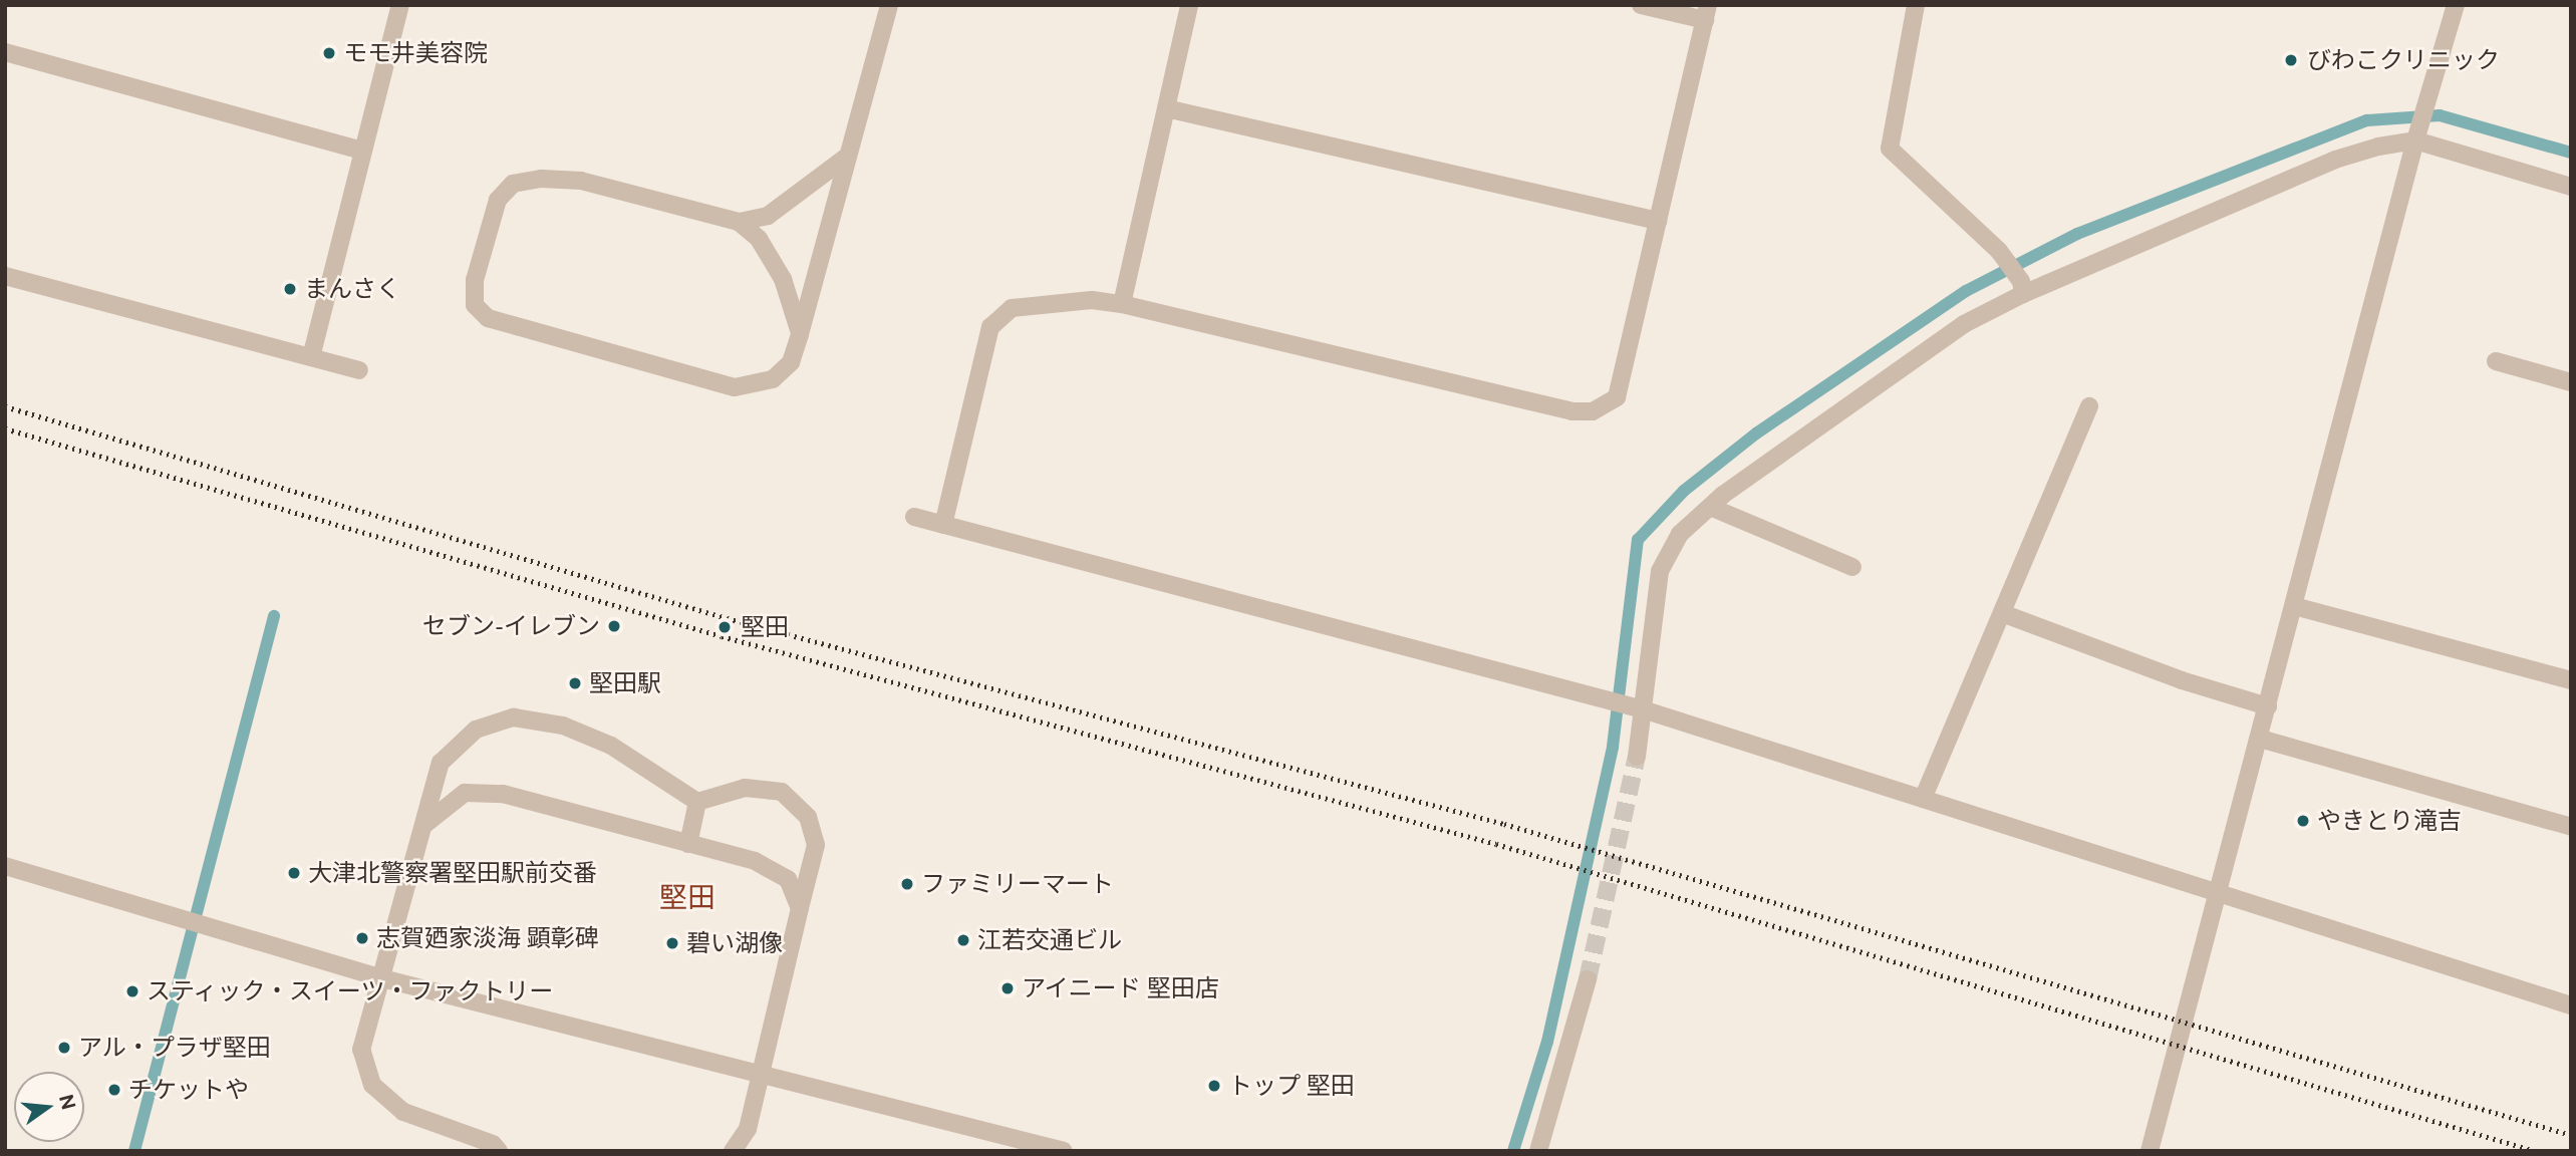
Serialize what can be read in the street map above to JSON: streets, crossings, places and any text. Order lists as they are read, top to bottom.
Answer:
{
  "districts": ["堅田"],
  "places": [
    "モモ井美容院",
    "びわこクリニック",
    "まんさく",
    "セブン-イレブン",
    "堅田",
    "堅田駅",
    "やきとり滝吉",
    "大津北警察署堅田駅前交番",
    "ファミリーマート",
    "志賀廼家淡海 顕彰碑",
    "江若交通ビル",
    "碧い湖像",
    "アイニード 堅田店",
    "スティック・スイーツ・ファクトリー",
    "アル・プラザ堅田",
    "トップ 堅田",
    "チケットや"
  ],
  "north": "right"
}
